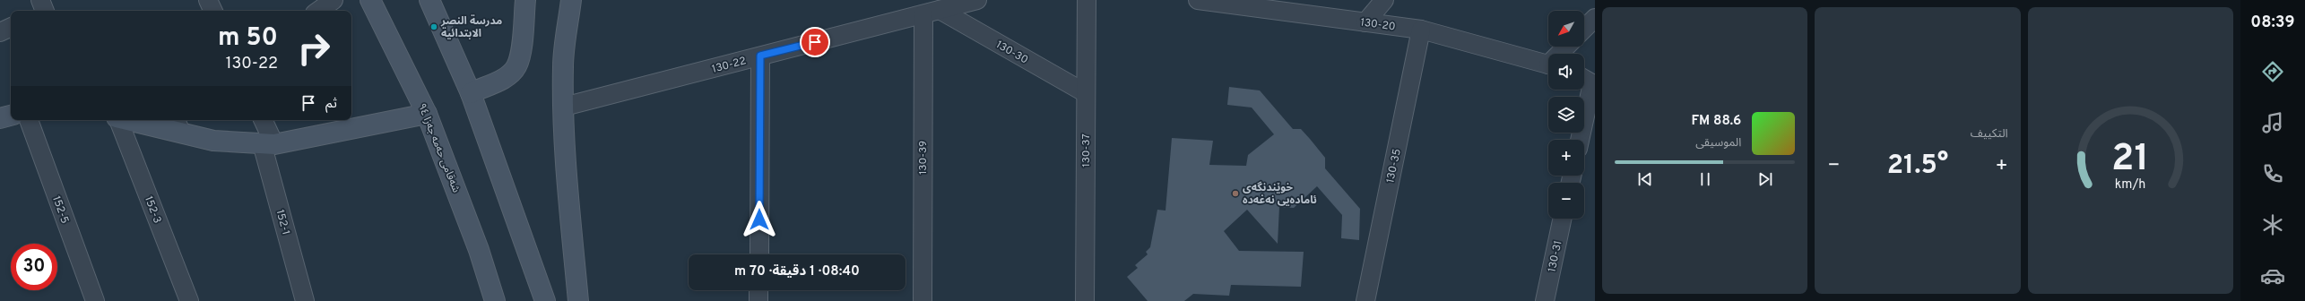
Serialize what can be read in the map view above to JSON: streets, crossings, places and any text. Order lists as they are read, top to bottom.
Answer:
{
  "streets": {
    "street": [
      "130-20",
      "130-30",
      "130-22",
      "شەقامی حەمە جەزا ٩٤",
      "130-37",
      "130-39",
      "130-35",
      "152-5",
      "152-3",
      "152-1",
      "130-31"
    ]
  },
  "crossings": [
    ["130-20", "130-35"],
    ["130-30", "130-22"],
    ["130-30", "130-37"],
    ["130-30", "130-39"],
    ["130-22", "130-39"]
  ],
  "places": ["مدرسة النصر الابتدائية", "خوێندنگەی ئامادەیی نەغەدە"],
  "north": "bottom left",
  "page": {
    "tabs": "08:39",
    "tile": "التكييف",
    "map_buttons": ["+", "−"],
    "turn": ["50 m", "130-22"],
    "then": "ثم",
    "song": ["88.6 FM", "الموسيقى"],
    "heat": ["−", "21.5°", "+"],
    "limit": "30",
    "trip": "08:40 · 1 دقيقة · 70 m",
    "gauge": ["21", "km/h"]
  }
}
